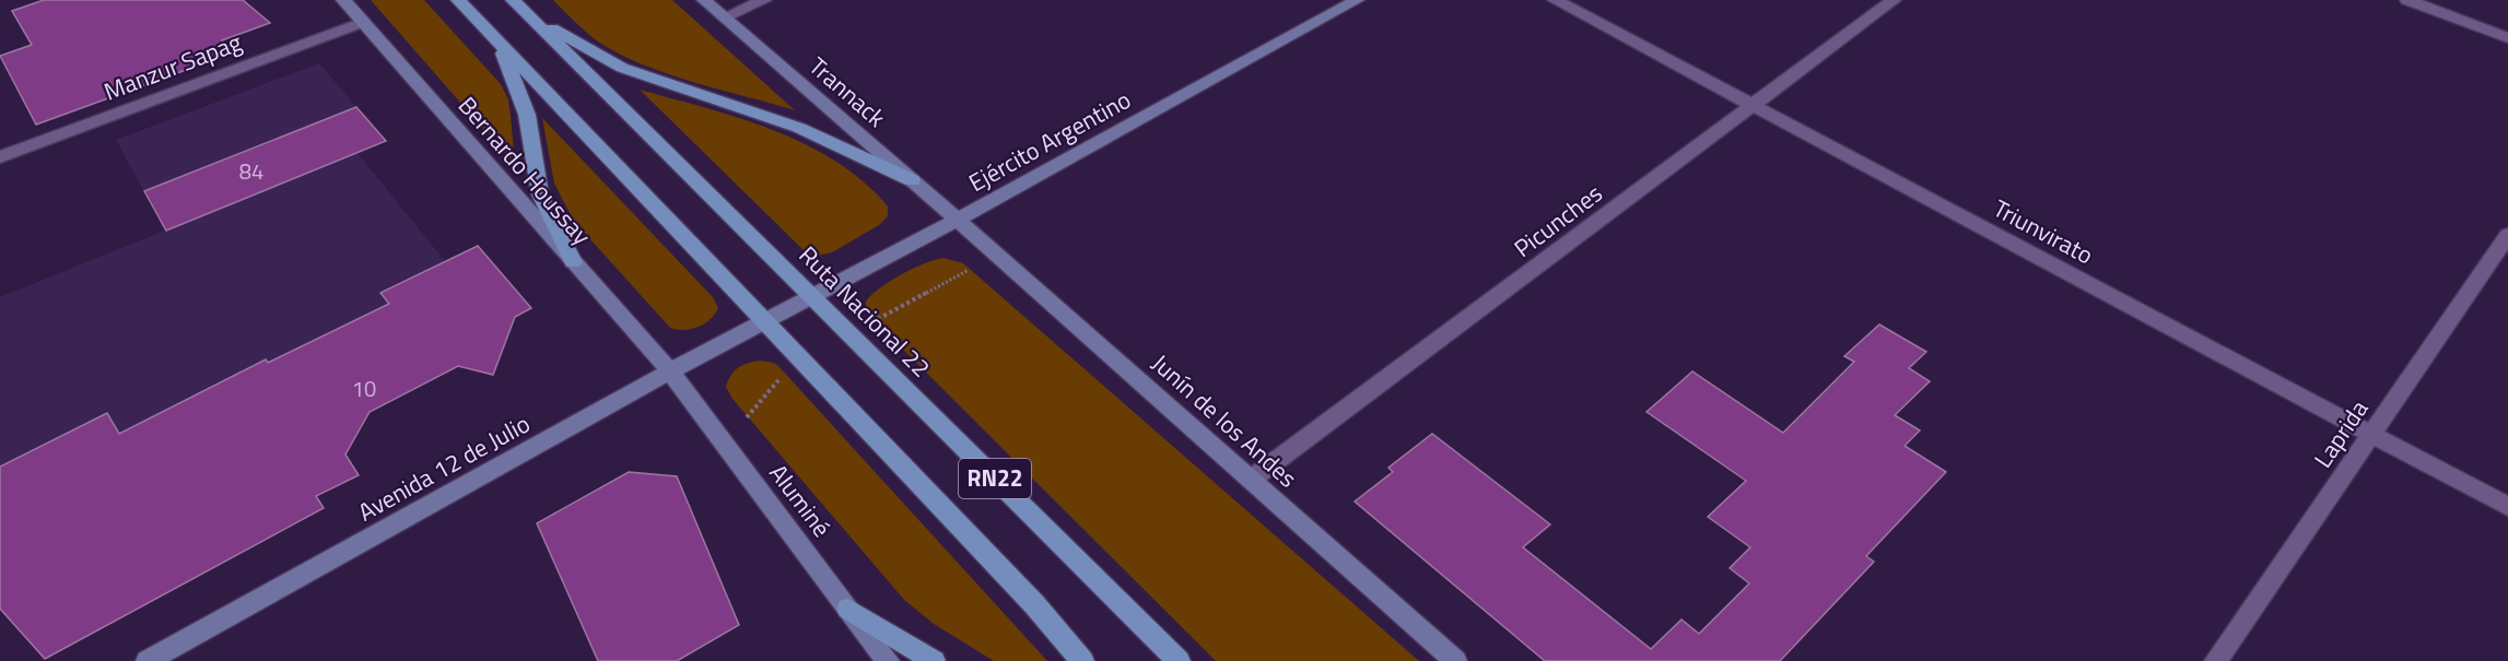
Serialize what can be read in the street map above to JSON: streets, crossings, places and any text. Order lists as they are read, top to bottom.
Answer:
{
  "streets": {
    "main road": ["Ruta Nacional 22", "RN22"],
    "street": [
      "Manzur Sapag",
      "Trannack",
      "Ejército Argentino",
      "Bernardo Houssay",
      "Picunches",
      "Triunvirato",
      "Junín de los Andes",
      "Laprida",
      "Avenida 12 de Julio",
      "Aluminé"
    ]
  },
  "crossings": [
    ["Manzur Sapag", "Bernardo Houssay"],
    ["Trannack", "Ejército Argentino"],
    ["Trannack", "Junín de los Andes"],
    ["Ejército Argentino", "Ruta Nacional 22"],
    ["Ejército Argentino", "Junín de los Andes"],
    ["Ejército Argentino", "Avenida 12 de Julio"],
    ["Ejército Argentino", "RN22"],
    ["Bernardo Houssay", "Avenida 12 de Julio"],
    ["Bernardo Houssay", "Aluminé"],
    ["Picunches", "Triunvirato"],
    ["Picunches", "Junín de los Andes"],
    ["Triunvirato", "Laprida"],
    ["Avenida 12 de Julio", "RN22"],
    ["Avenida 12 de Julio", "Aluminé"]
  ],
  "house_numbers": ["84", "10"]
}
